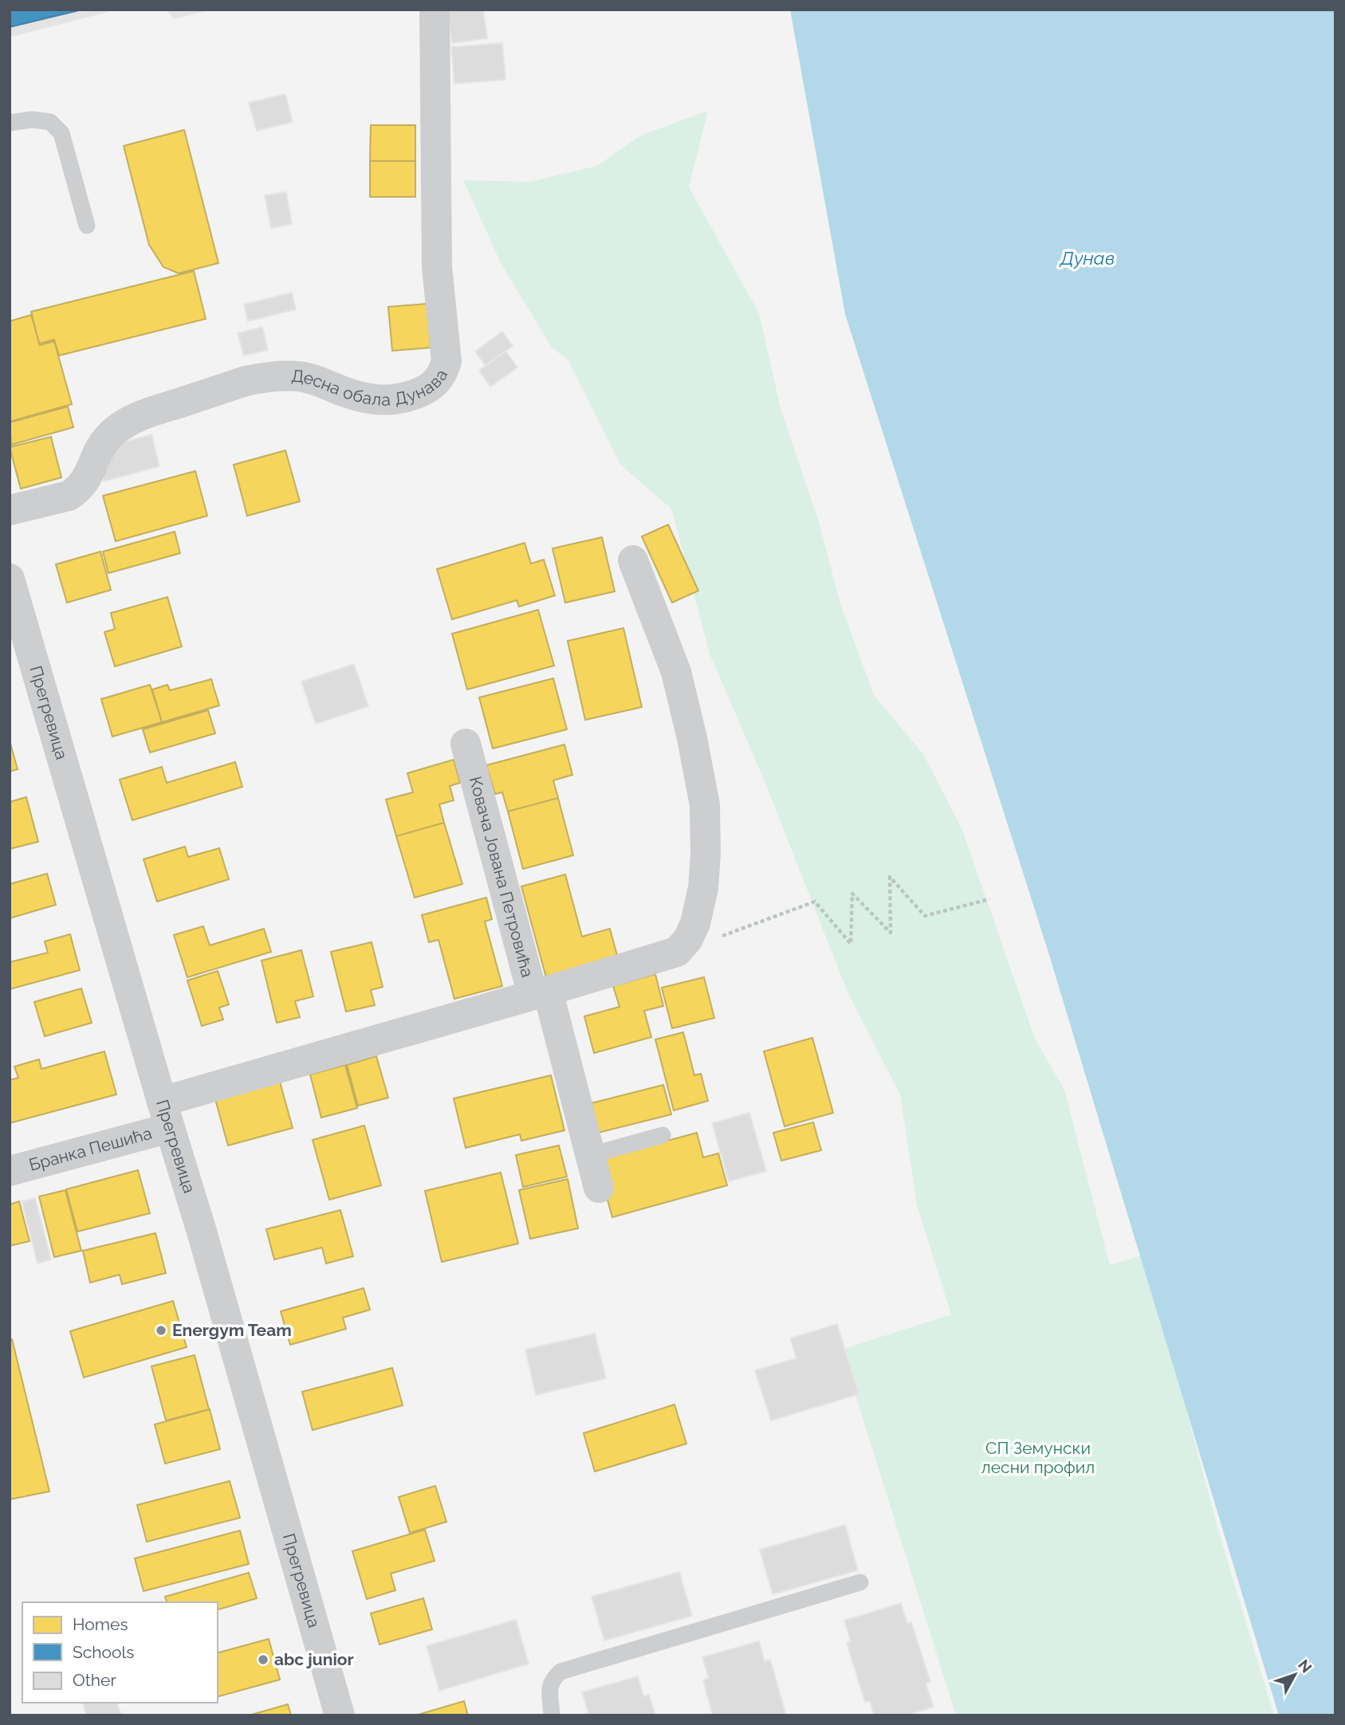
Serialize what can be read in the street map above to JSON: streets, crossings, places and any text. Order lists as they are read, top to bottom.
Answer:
{
  "streets": {
    "street": [
      "Десна обала Дунава",
      "Прегревица",
      "Ковача Јована Петровића",
      "Бранка Пешића"
    ]
  },
  "crossings": [
    ["Прегревица", "Бранка Пешића"],
    ["Ковача Јована Петровића", "Бранка Пешића"]
  ],
  "water": ["Дунав"],
  "parks": ["СП Земунски лесни профил"],
  "places": ["Energym Team", "abc junior"],
  "legend": ["Homes", "Schools", "Other"],
  "north": "top right"
}
